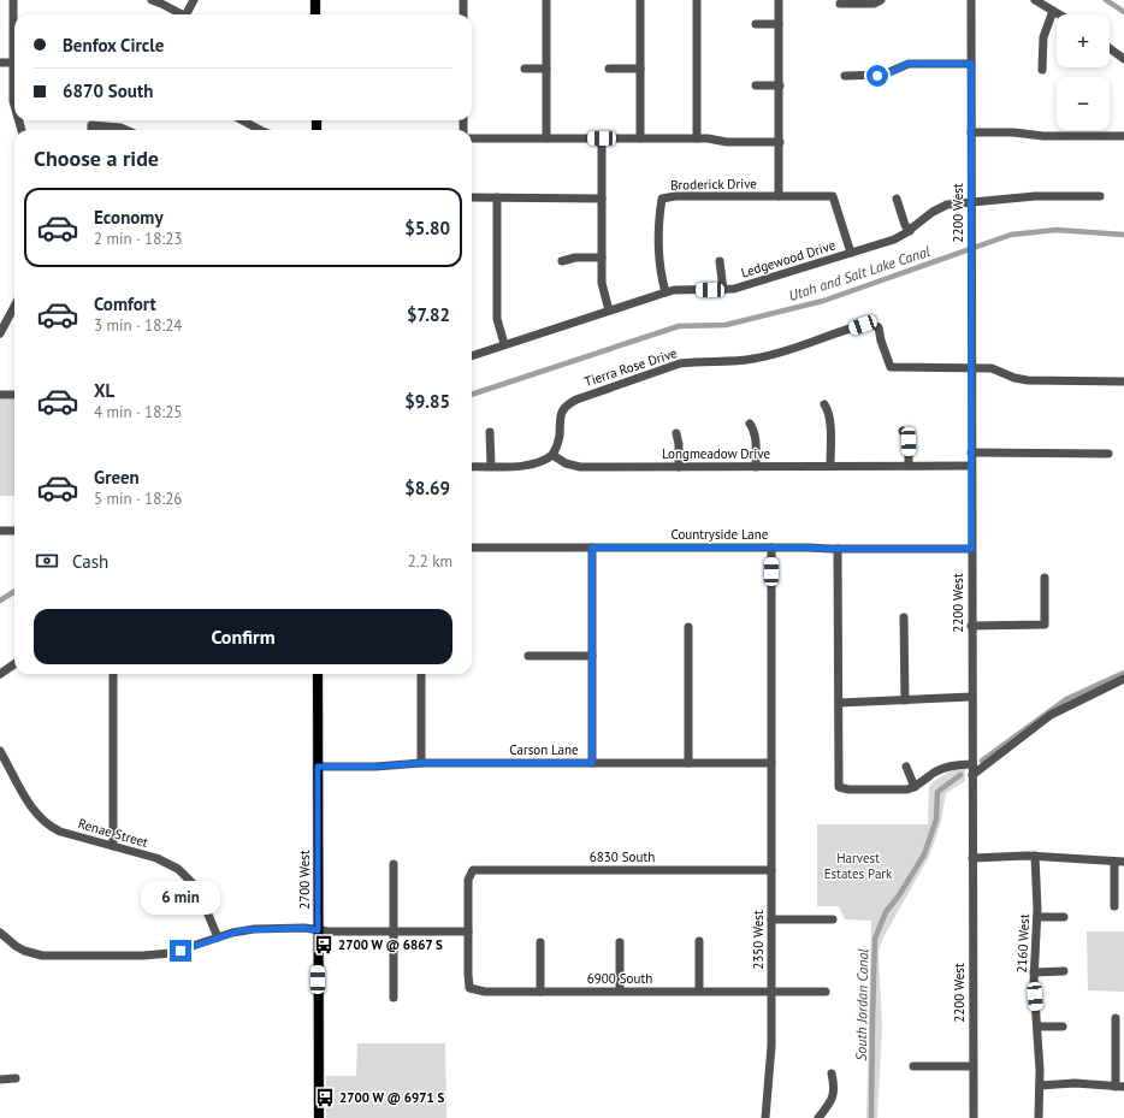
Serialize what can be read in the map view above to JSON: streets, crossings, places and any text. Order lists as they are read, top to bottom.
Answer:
{
  "streets": {
    "main road": ["2700 West"],
    "street": [
      "Broderick Drive",
      "2200 West",
      "Ledgewood Drive",
      "Tierra Rose Drive",
      "Longmeadow Drive",
      "Countryside Lane",
      "Carson Lane",
      "Renae Street",
      "6830 South",
      "2350 West",
      "2160 West",
      "6900 South"
    ]
  },
  "crossings": [
    ["Broderick Drive", "Ledgewood Drive"],
    ["2200 West", "Ledgewood Drive"],
    ["2200 West", "Tierra Rose Drive"],
    ["2200 West", "Longmeadow Drive"],
    ["2200 West", "Countryside Lane"],
    ["Tierra Rose Drive", "Longmeadow Drive"],
    ["Countryside Lane", "2350 West"],
    ["Carson Lane", "2700 West"],
    ["Carson Lane", "2350 West"],
    ["6830 South", "2350 West"],
    ["6830 South", "6900 South"],
    ["2350 West", "6900 South"]
  ],
  "water": ["Utah and Salt Lake Canal", "South Jordan Canal"],
  "parks": ["Harvest Estates Park"],
  "places": {
    "bus stop": ["2700 W @ 6867 S", "2700 W @ 6971 S"]
  },
  "page": {
    "map_buttons": ["+", "−"],
    "banner": ["Benfox Circle", "6870 South"],
    "heading": "Choose a ride",
    "list": [
      {
        "name": "Economy",
        "note": "2 min · 18:23",
        "value": "$5.80"
      },
      {
        "name": "Comfort",
        "note": "3 min · 18:24",
        "value": "$7.82"
      },
      {
        "name": "XL",
        "note": "4 min · 18:25",
        "value": "$9.85"
      },
      {
        "name": "Green",
        "note": "5 min · 18:26",
        "value": "$8.69"
      }
    ],
    "pay": ["Cash", "2.2 km"],
    "buttons": "Confirm",
    "bubble": "6 min"
  }
}
